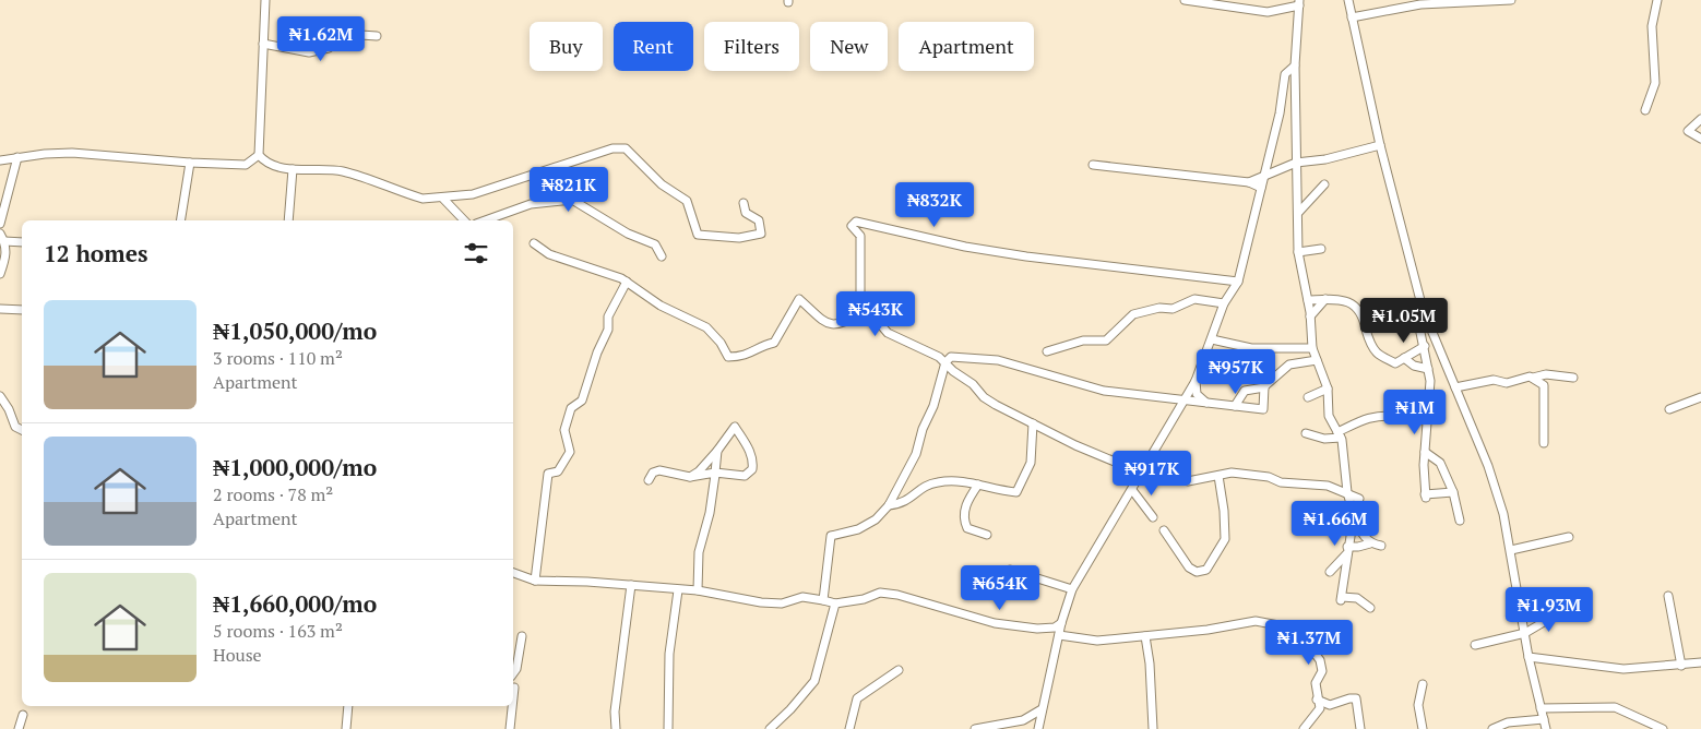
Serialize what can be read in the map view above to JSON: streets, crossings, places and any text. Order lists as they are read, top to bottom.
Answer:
{
  "page": {
    "price": [
      "₦1.62M",
      "₦821K",
      "₦832K",
      "₦543K",
      "₦1.05M",
      "₦957K",
      "₦1M",
      "₦917K",
      "₦1.66M",
      "₦654K",
      "₦1.93M",
      "₦1.37M"
    ],
    "chip": [
      "Buy",
      "Rent",
      "Filters",
      "New",
      "Apartment"
    ],
    "heading": "12 homes",
    "list": [
      {
        "name": "₦1,050,000/mo",
        "note": "3 rooms · 110 m² · Apartment"
      },
      {
        "name": "₦1,000,000/mo",
        "note": "2 rooms · 78 m² · Apartment"
      },
      {
        "name": "₦1,660,000/mo",
        "note": "5 rooms · 163 m² · House"
      }
    ]
  }
}
